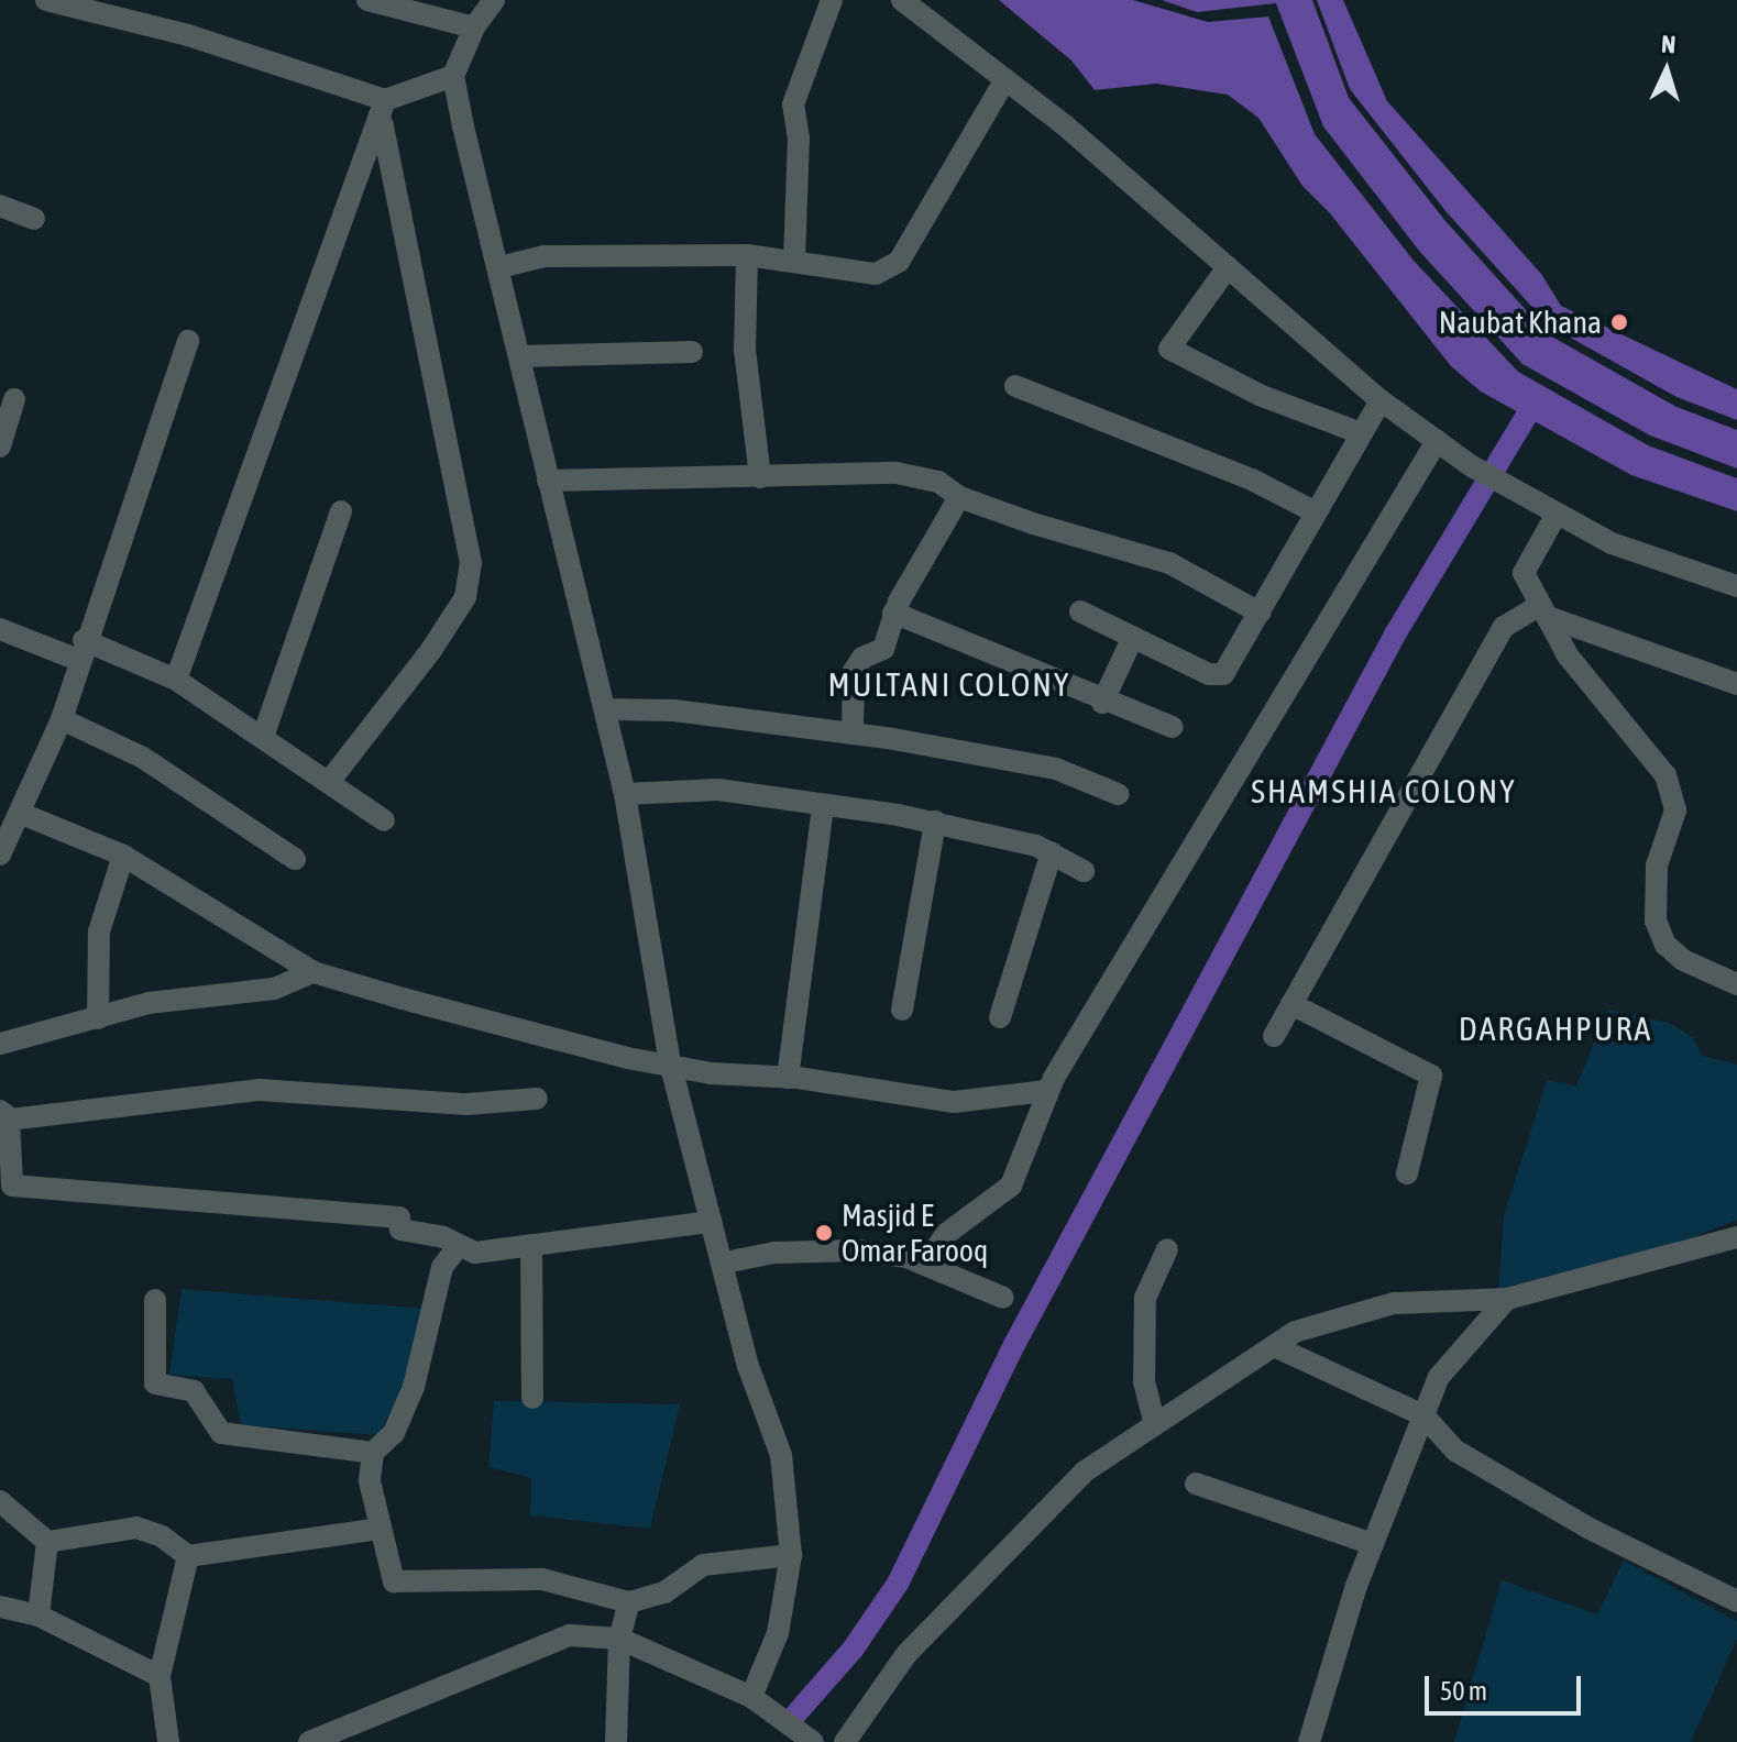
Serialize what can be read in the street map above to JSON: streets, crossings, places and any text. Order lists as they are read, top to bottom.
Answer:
{
  "districts": ["MULTANI COLONY", "SHAMSHIA COLONY", "DARGAHPURA"],
  "places": ["Naubat Khana", "Masjid E Omar Farooq"],
  "scale_bar": "50 m",
  "north": "top"
}
